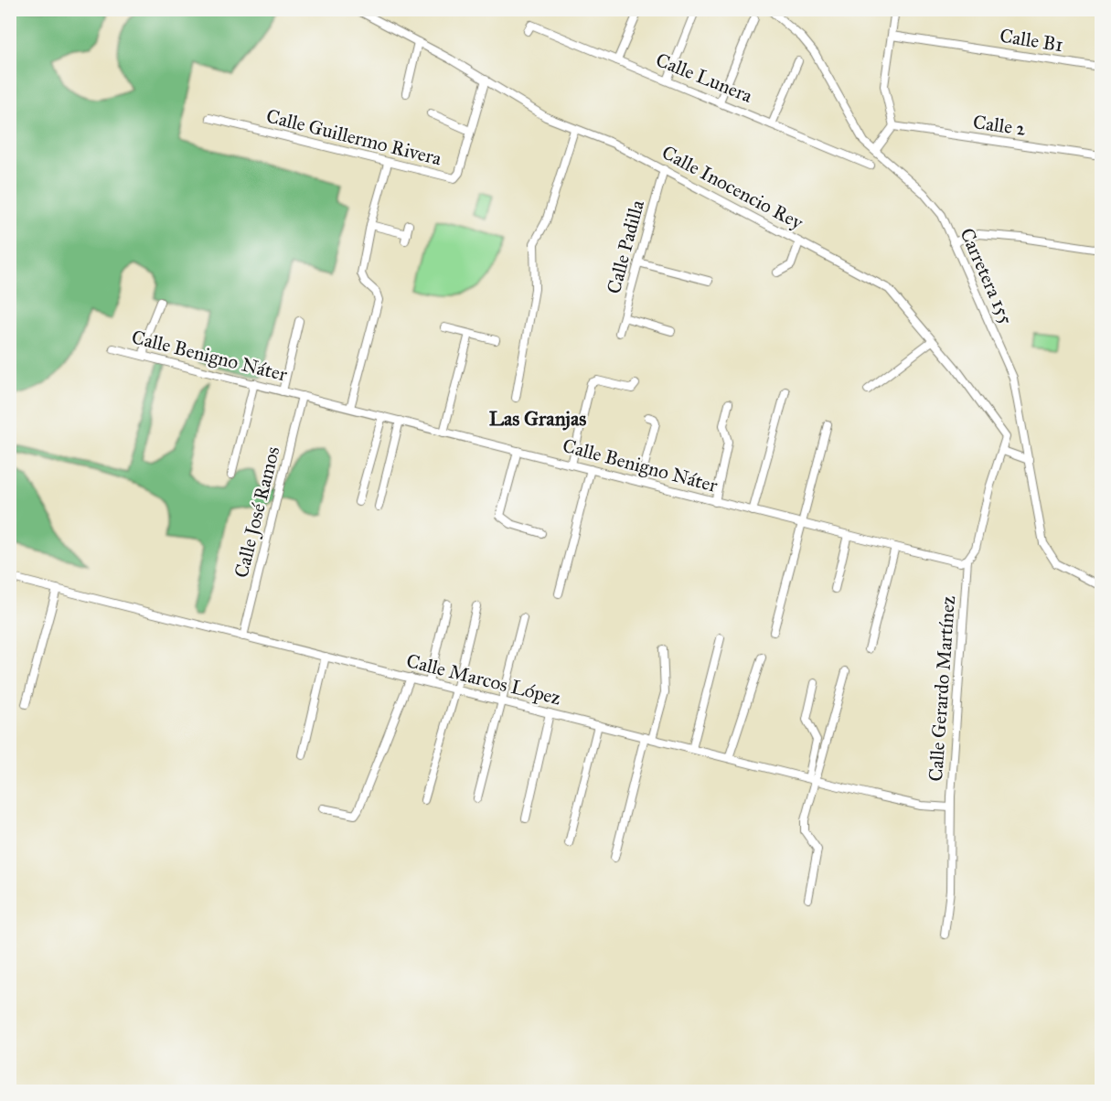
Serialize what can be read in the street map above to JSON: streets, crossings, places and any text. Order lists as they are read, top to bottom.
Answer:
{
  "streets": {
    "street": [
      "Calle B1",
      "Calle Lunera",
      "Calle 2",
      "Calle Guillermo Rivera",
      "Calle Inocencio Rey",
      "Calle Padilla",
      "Carretera 155",
      "Calle Benigno Náter",
      "Calle José Ramos",
      "Calle Marcos López",
      "Calle Gerardo Martínez"
    ]
  },
  "crossings": [
    ["Calle Guillermo Rivera", "Calle Inocencio Rey"],
    ["Calle Inocencio Rey", "Calle Padilla"],
    ["Calle Inocencio Rey", "Calle Gerardo Martínez"],
    ["Calle Benigno Náter", "Calle José Ramos"],
    ["Calle Benigno Náter", "Calle Gerardo Martínez"],
    ["Calle José Ramos", "Calle Marcos López"],
    ["Calle Marcos López", "Calle Gerardo Martínez"]
  ],
  "districts": ["Las Granjas"]
}
